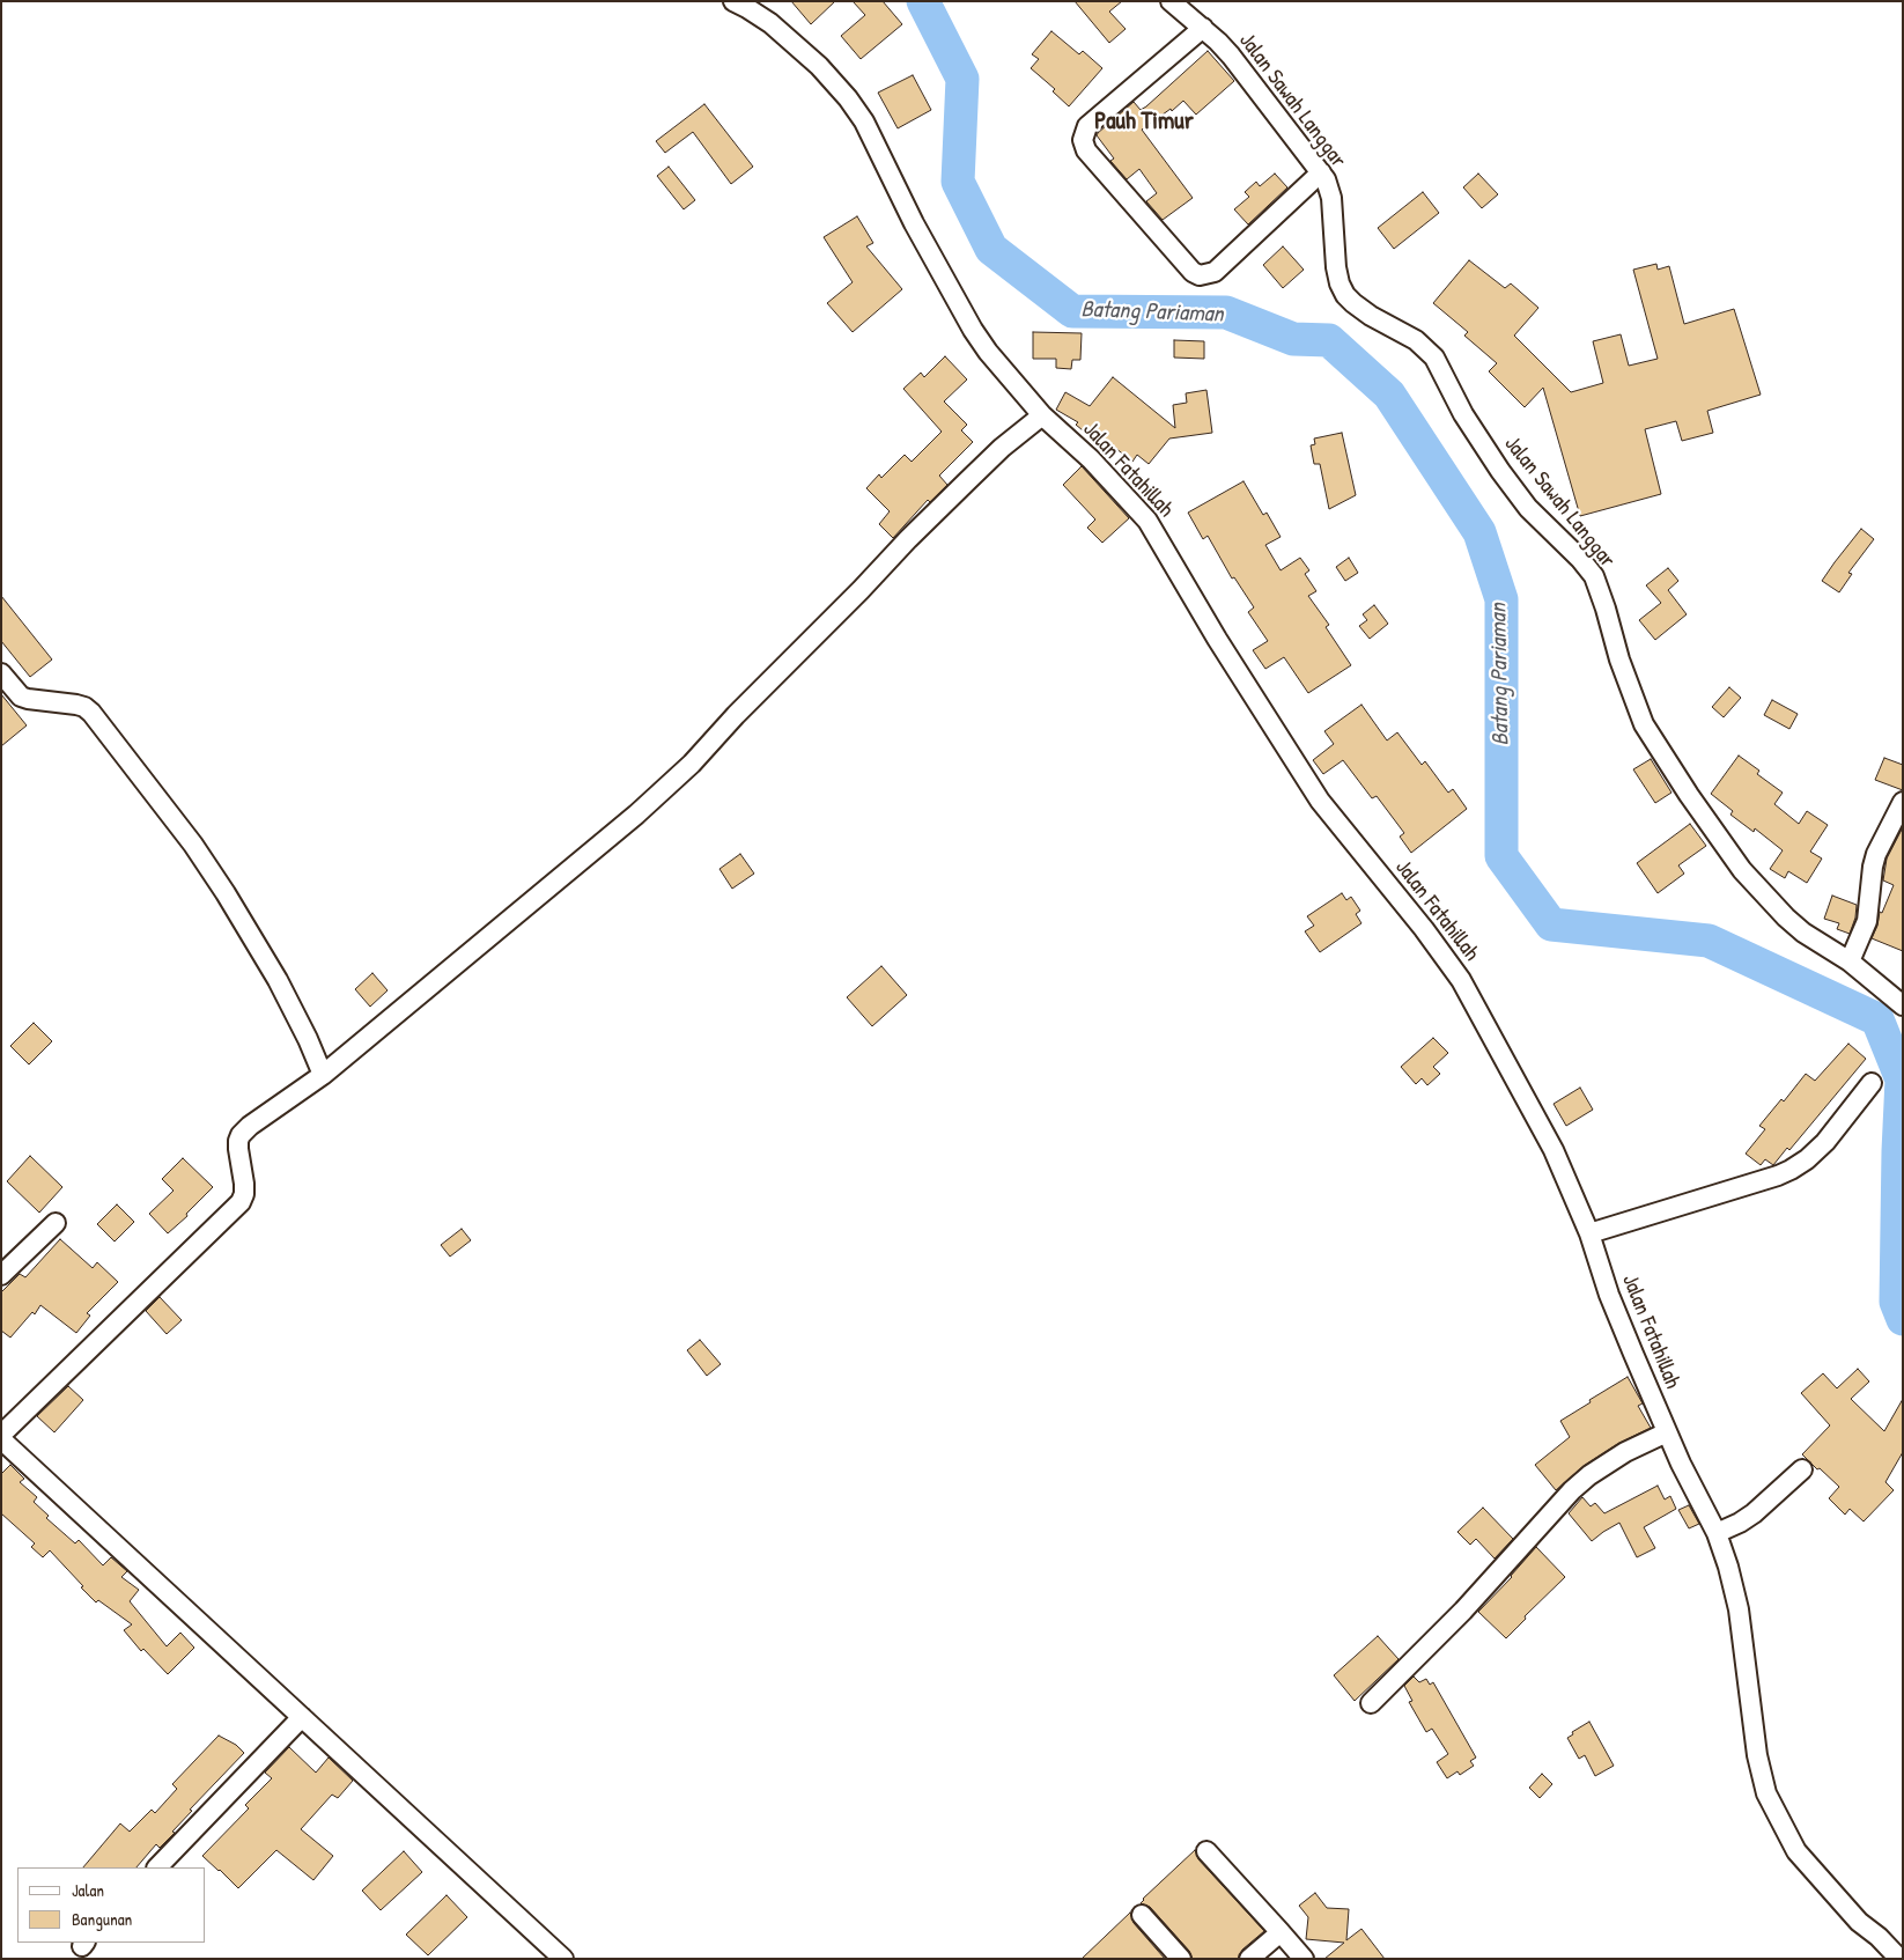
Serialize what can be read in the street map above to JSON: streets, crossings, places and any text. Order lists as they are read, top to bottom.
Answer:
{
  "streets": {
    "street": ["Jalan Sawah Langgar", "Jalan Fatahillah"]
  },
  "districts": ["Pauh Timur"],
  "water": ["Batang Pariaman"],
  "legend": ["Jalan", "Bangunan"]
}
